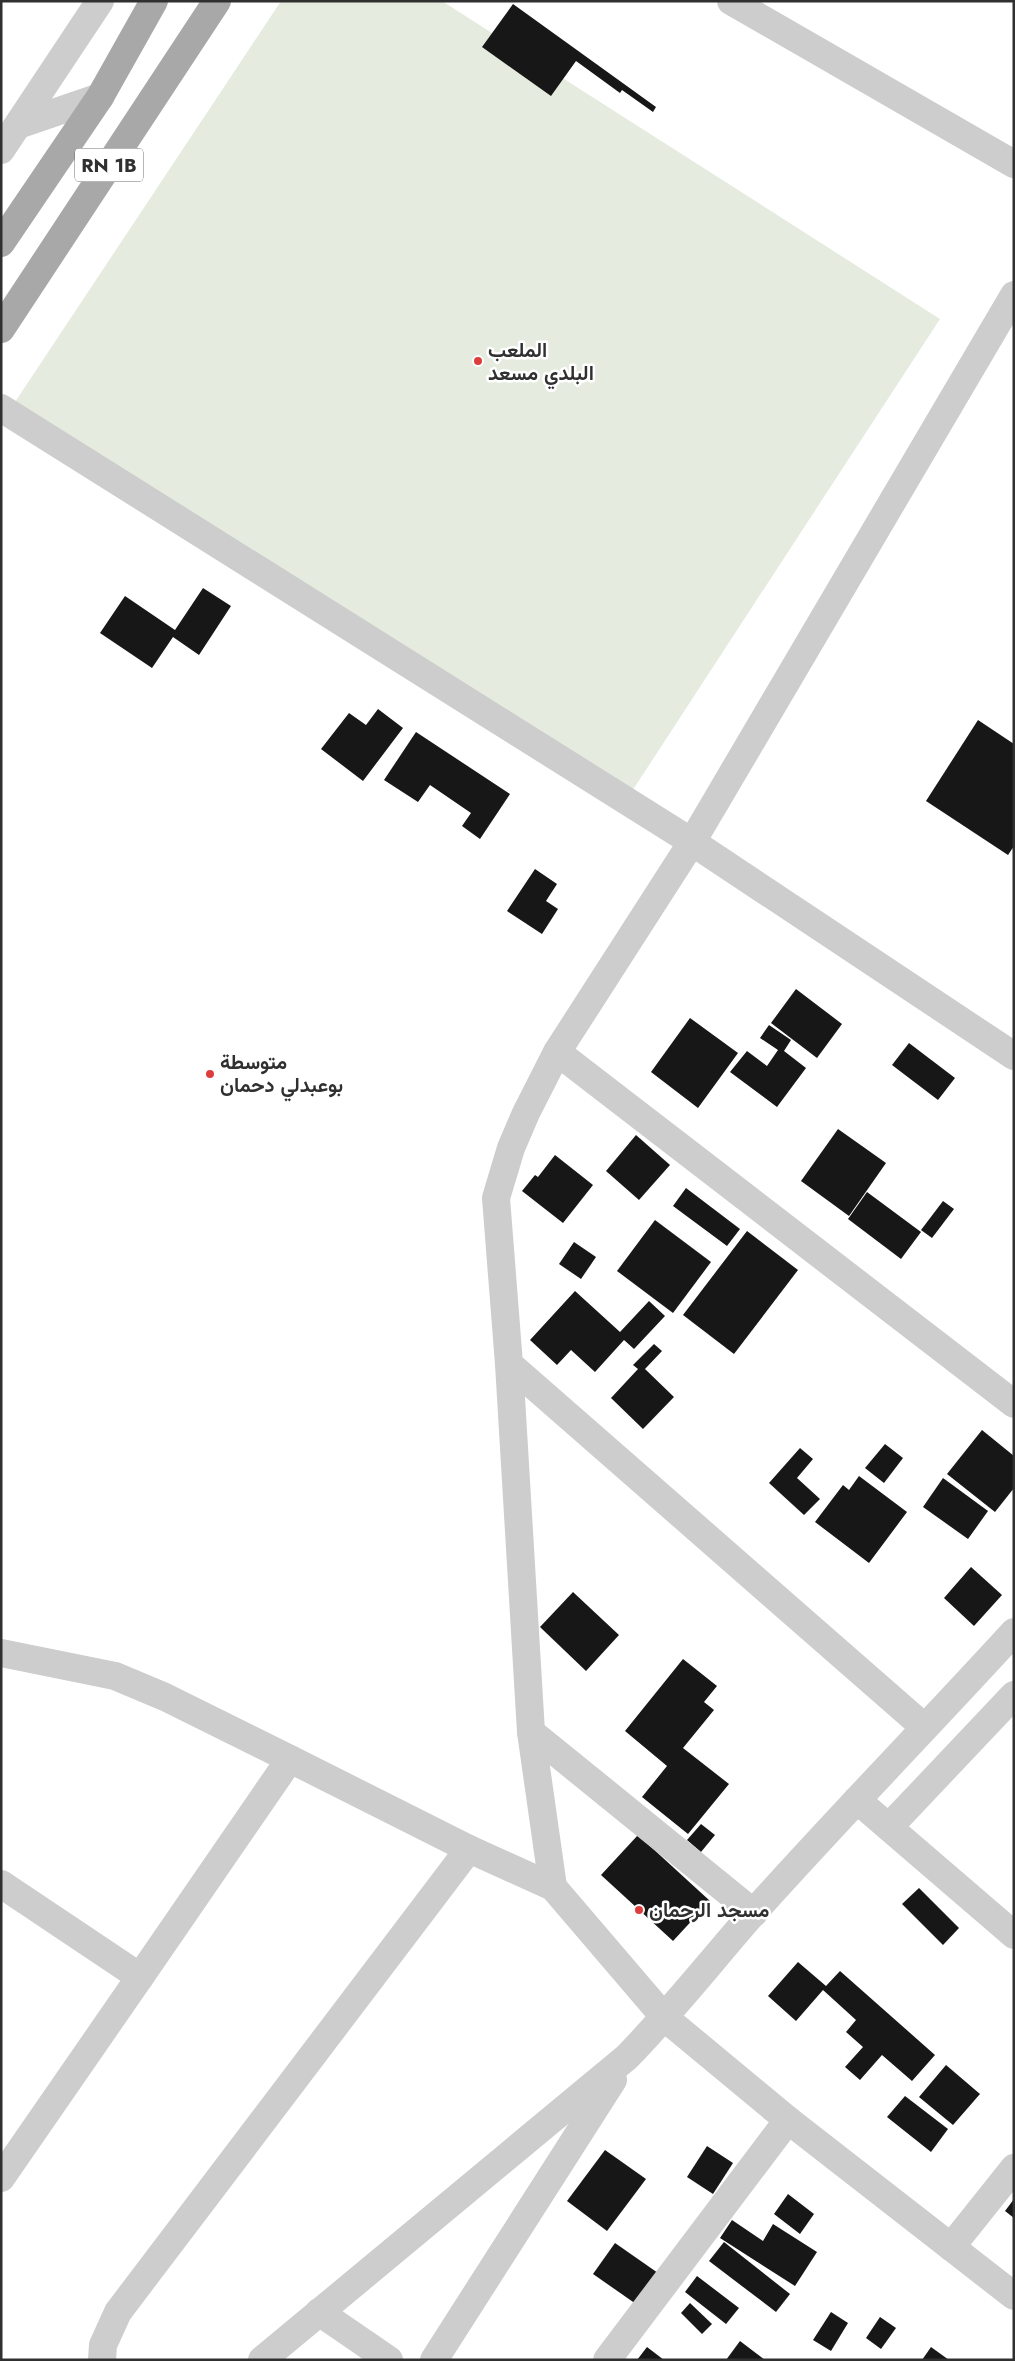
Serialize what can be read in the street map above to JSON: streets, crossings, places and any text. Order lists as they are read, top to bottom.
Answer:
{
  "streets": {
    "main road": ["RN 1B"]
  },
  "places": ["الملعب البلدي مسعد", "متوسطة بوعبدلي دحمان", "مسجد الرحمان"]
}
